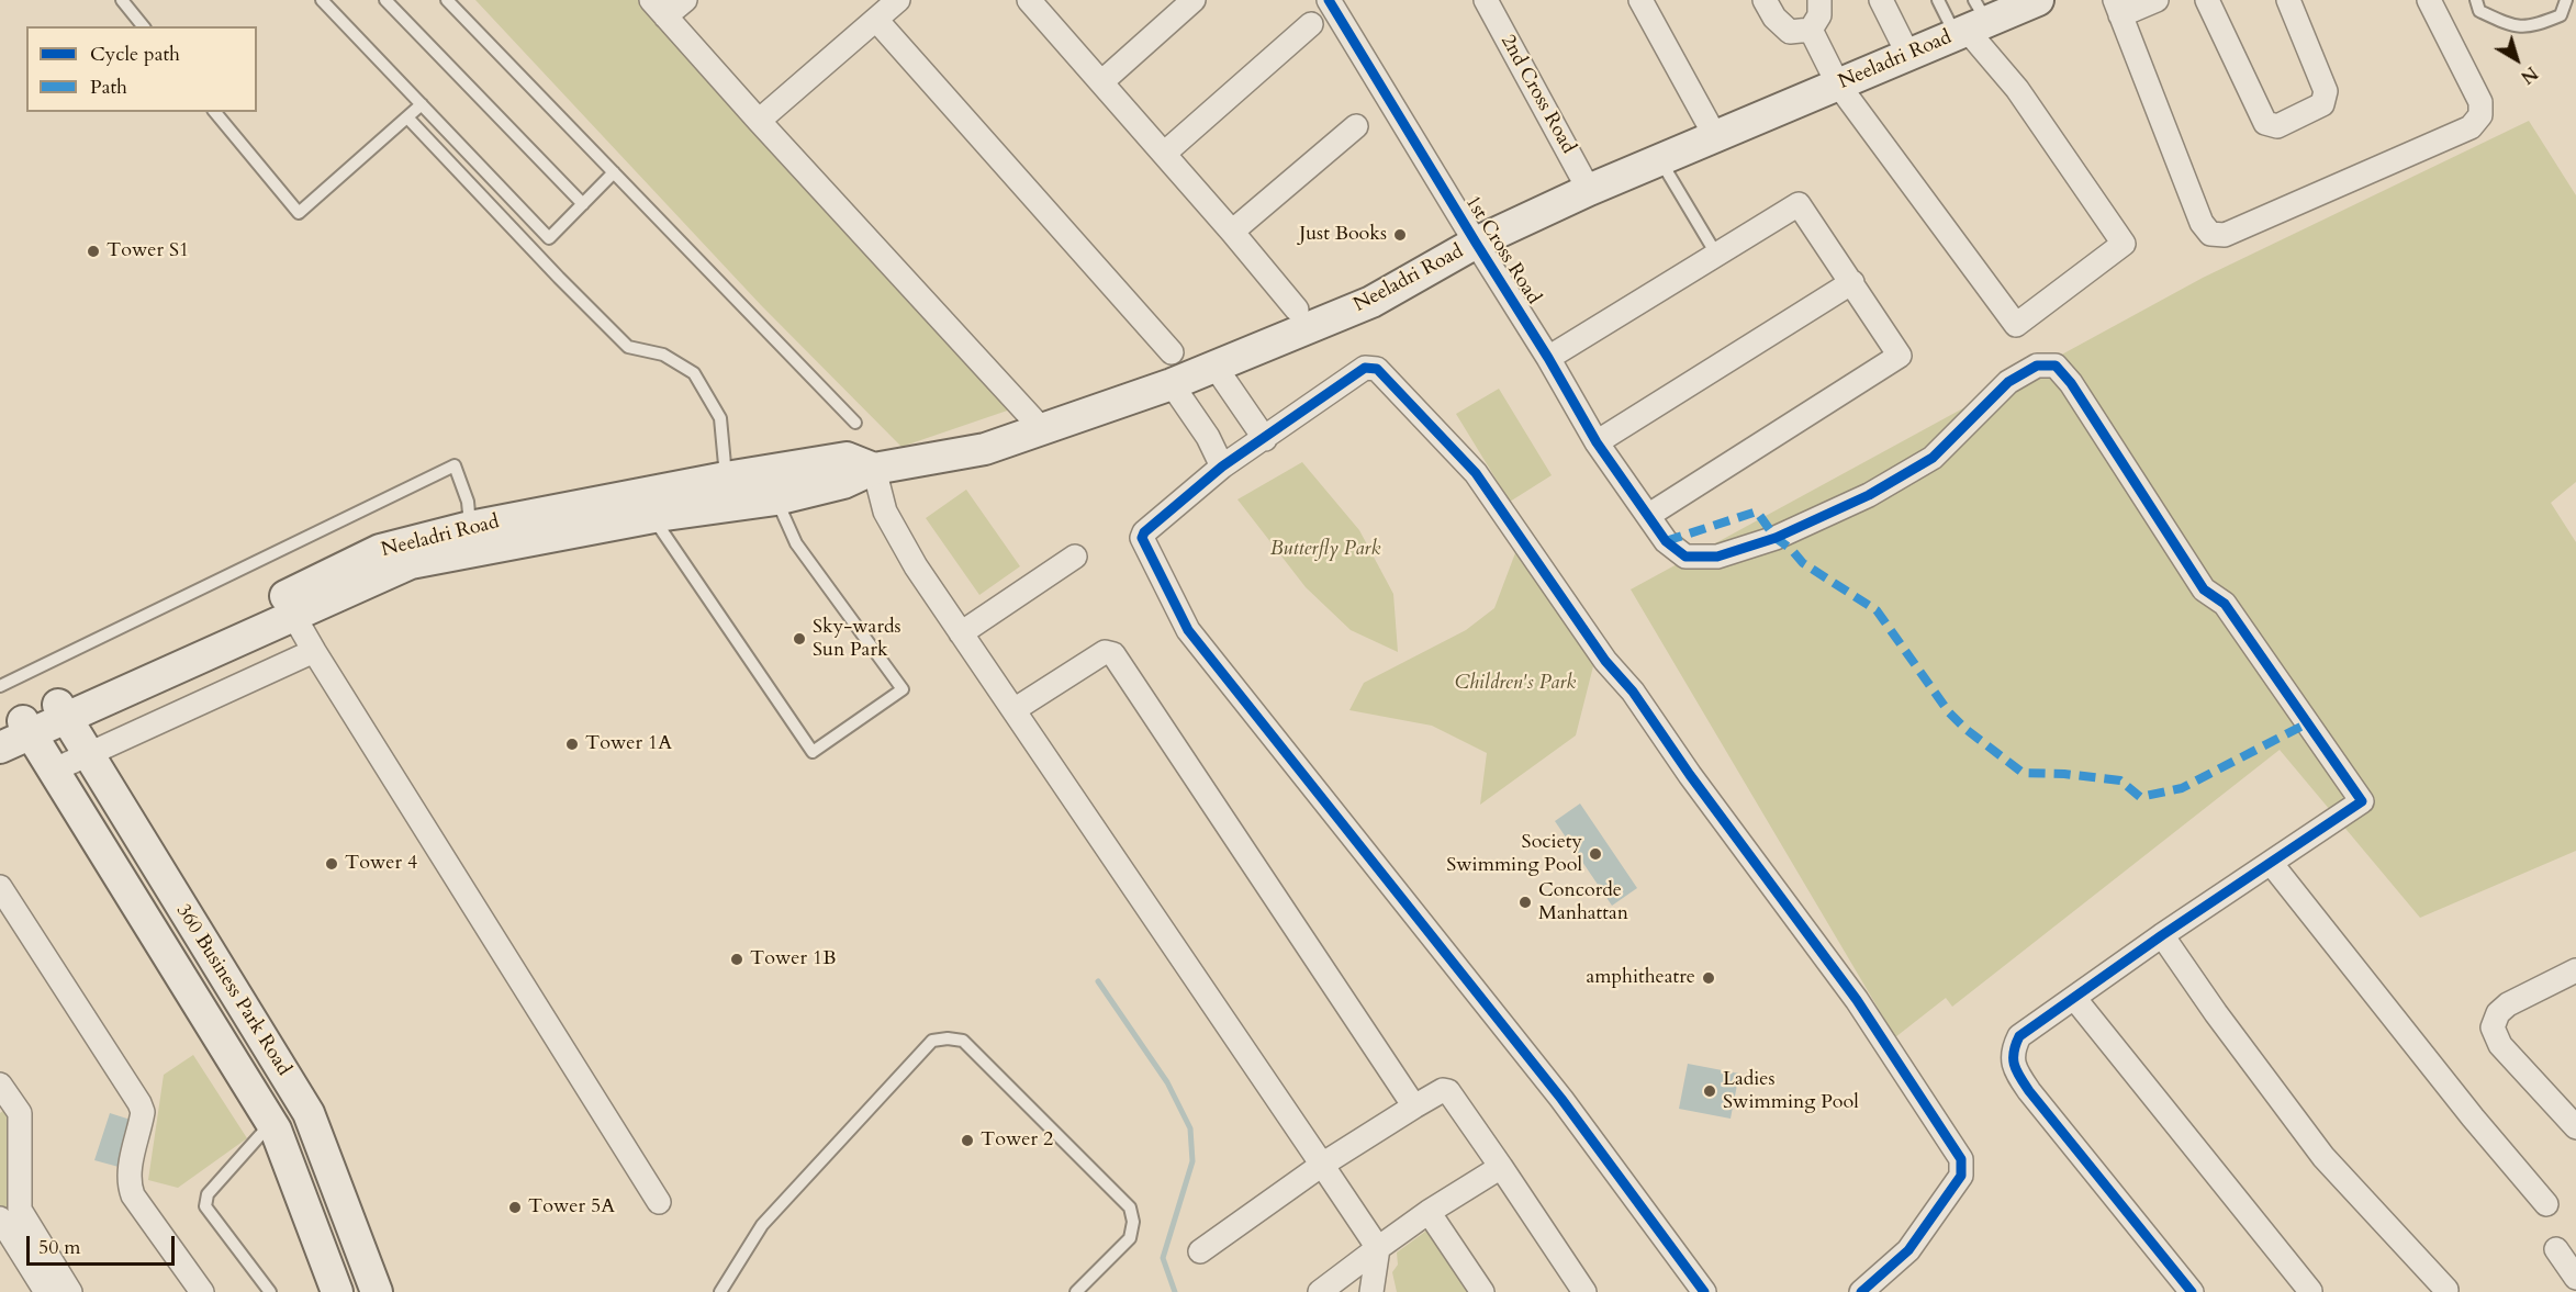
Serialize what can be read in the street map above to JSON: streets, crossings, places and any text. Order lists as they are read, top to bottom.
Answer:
{
  "streets": {
    "main road": ["Neeladri Road", "360 Business Park Road"],
    "street": ["2nd Cross Road", "1st Cross Road"]
  },
  "crossings": [
    ["Neeladri Road", "2nd Cross Road"],
    ["Neeladri Road", "1st Cross Road"],
    ["Neeladri Road", "360 Business Park Road"]
  ],
  "parks": ["Butterfly Park", "Children's Park"],
  "places": [
    "Just Books",
    "Tower S1",
    "Sky-wards Sun Park",
    "Tower 1A",
    "Society Swimming Pool",
    "Tower 4",
    "Concorde Manhattan",
    "Tower 1B",
    "amphitheatre",
    "Ladies Swimming Pool",
    "Tower 2",
    "Tower 5A"
  ],
  "legend": ["Cycle path", "Path"],
  "scale_bar": "50 m",
  "north": "bottom right"
}
